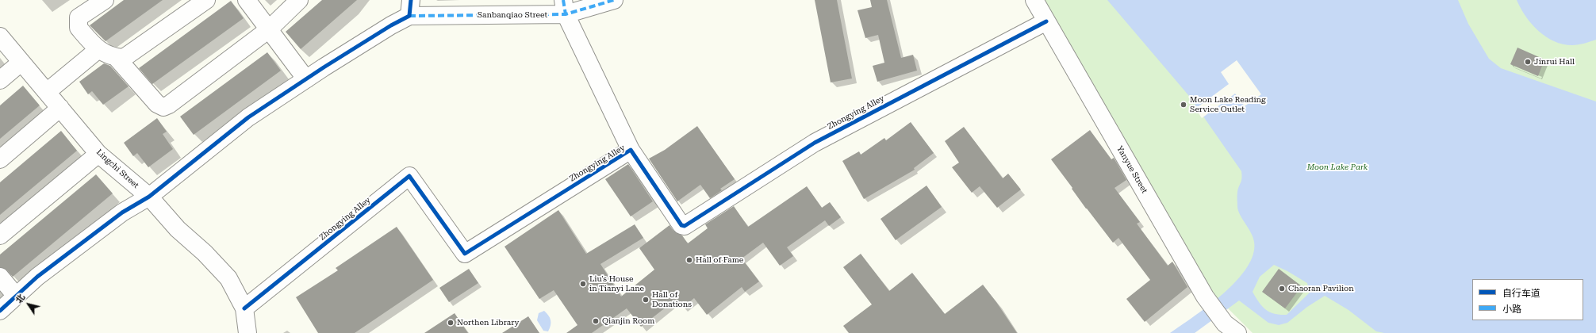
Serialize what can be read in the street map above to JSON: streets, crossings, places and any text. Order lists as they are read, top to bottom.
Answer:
{
  "streets": {
    "street": [
      "Sanbanqiao Street",
      "Zhongying Alley",
      "Lingchi Street",
      "Yanyue Street"
    ]
  },
  "crossings": [
    ["Zhongying Alley", "Lingchi Street"],
    ["Zhongying Alley", "Yanyue Street"]
  ],
  "parks": ["Moon Lake Park"],
  "places": [
    "Jinrui Hall",
    "Moon Lake Reading Service Outlet",
    "Hall of Fame",
    "Liu's House in Tianyi Lane",
    "Chaoran Pavilion",
    "Hall of Donations",
    "Qianjin Room",
    "Northen Library"
  ],
  "legend": ["自行车道", "小路"],
  "north": "top left"
}
